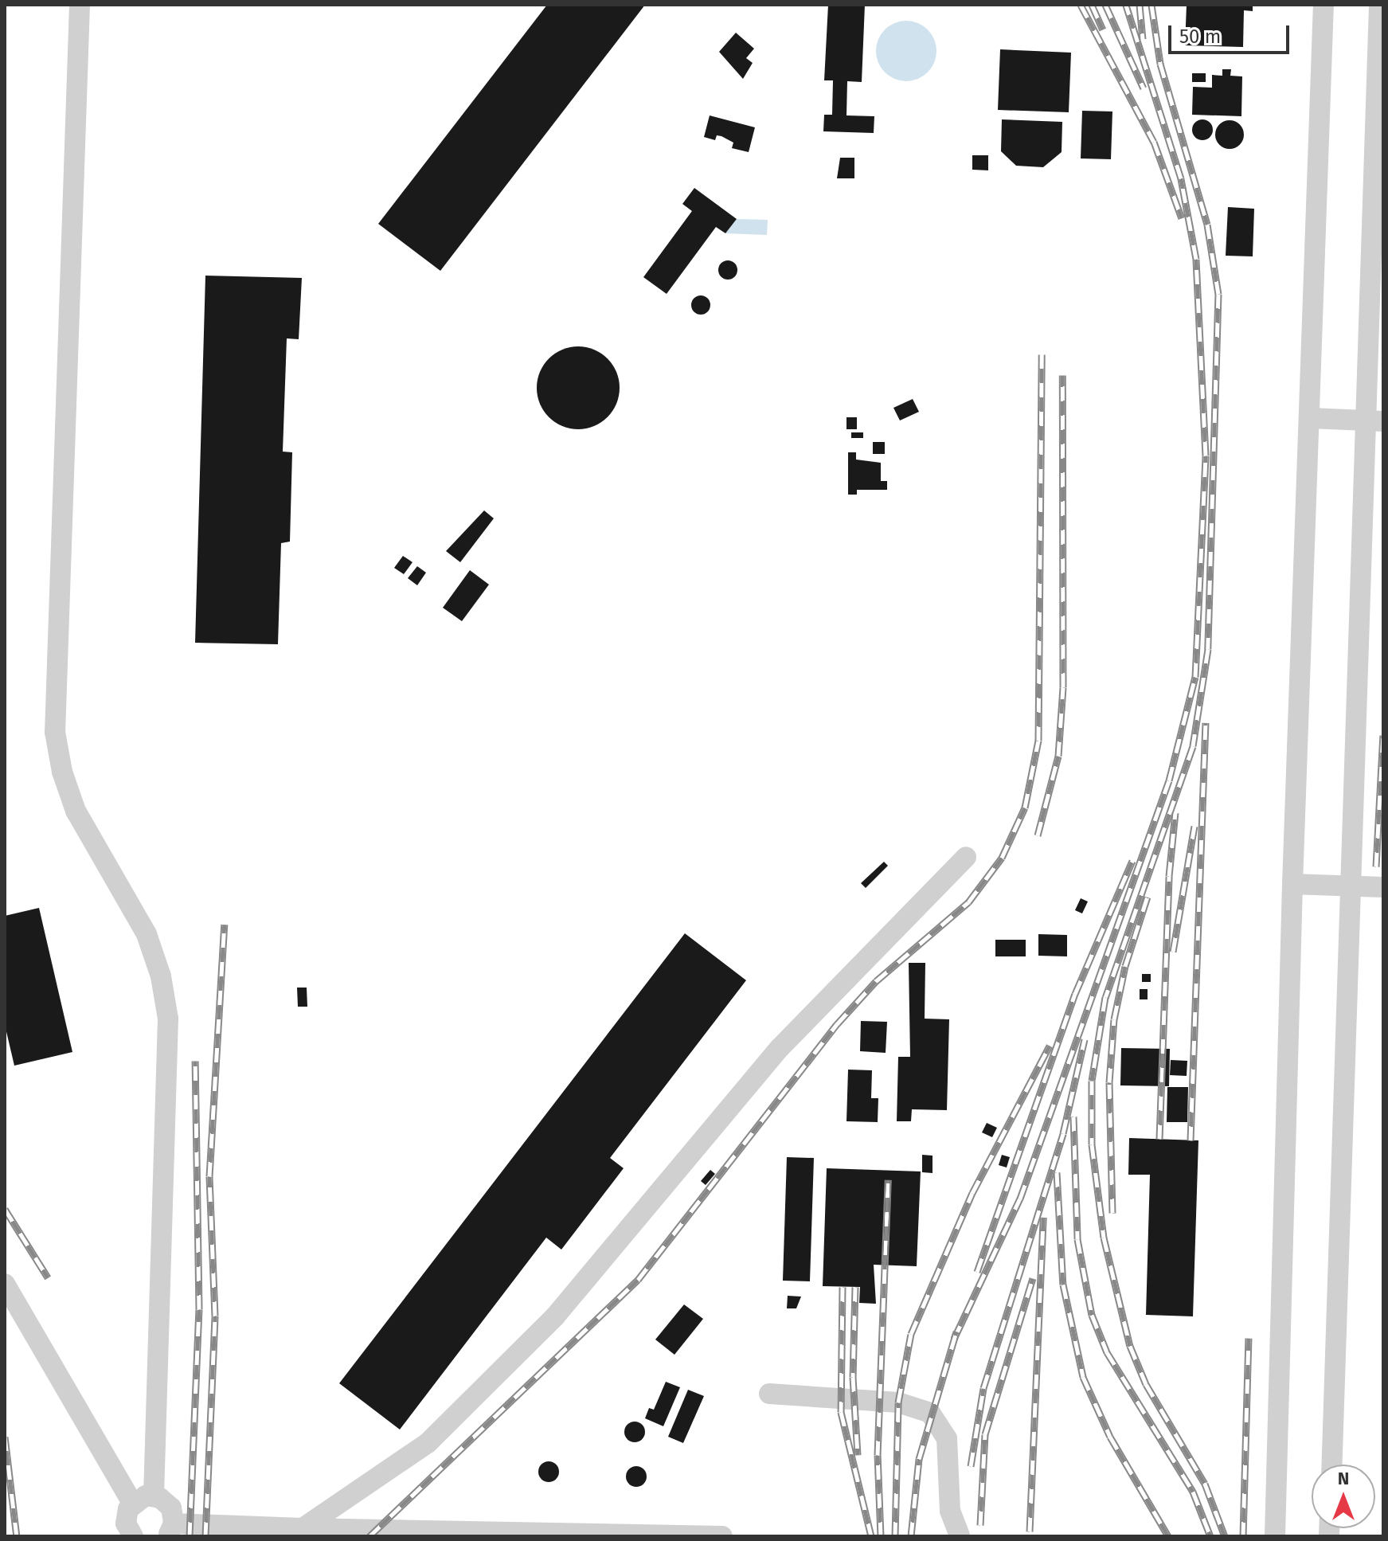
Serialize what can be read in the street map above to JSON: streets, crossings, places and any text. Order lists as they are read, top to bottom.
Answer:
{
  "scale_bar": "50 m",
  "north": "top"
}
